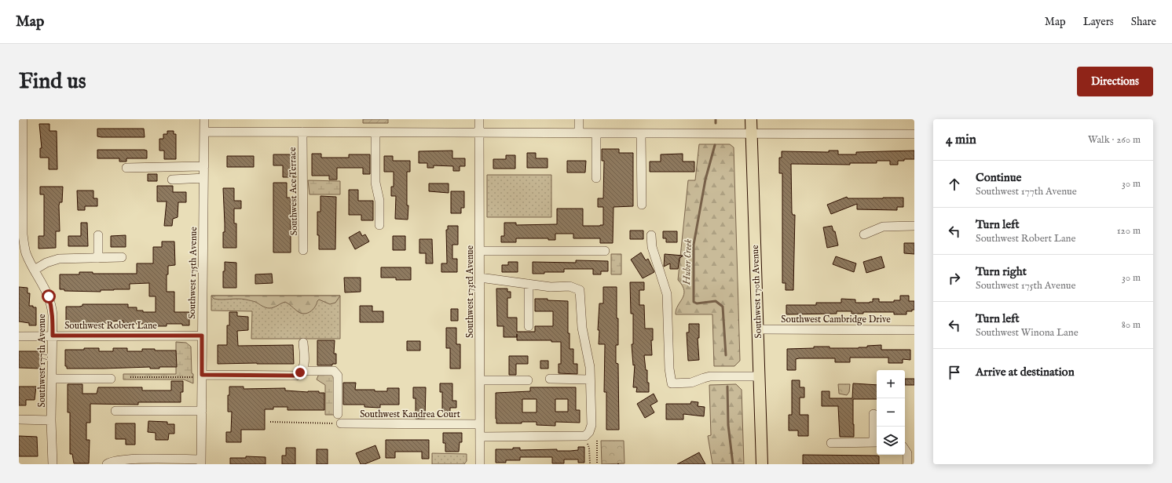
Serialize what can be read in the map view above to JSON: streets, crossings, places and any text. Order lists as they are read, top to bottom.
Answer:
{
  "streets": {
    "main road": ["Southwest 170th Avenue"],
    "street": [
      "Southwest Ace Terrace",
      "Southwest 175th Avenue",
      "Southwest 173rd Avenue",
      "Southwest Cambridge Drive",
      "Southwest Robert Lane",
      "Southwest 177th Avenue",
      "Southwest Kandrea Court"
    ]
  },
  "crossings": [
    ["Southwest 175th Avenue", "Southwest Robert Lane"],
    ["Southwest 173rd Avenue", "Southwest Kandrea Court"],
    ["Southwest 170th Avenue", "Southwest Cambridge Drive"],
    ["Southwest Robert Lane", "Southwest 177th Avenue"]
  ],
  "water": ["Huber Creek"],
  "page": {
    "header": "Map",
    "nav": ["Map", "Layers", "Share"],
    "buttons": "Directions",
    "title": "Find us",
    "heading": ["4 min", "Walk · 260 m"],
    "list": [
      ["Continue", "Southwest 177th Avenue", "30 m"],
      ["Turn left", "Southwest Robert Lane", "120 m"],
      ["Turn right", "Southwest 175th Avenue", "30 m"],
      ["Turn left", "Southwest Winona Lane", "80 m"],
      "Arrive at destination"
    ],
    "map_buttons": ["+", "−"]
  }
}
